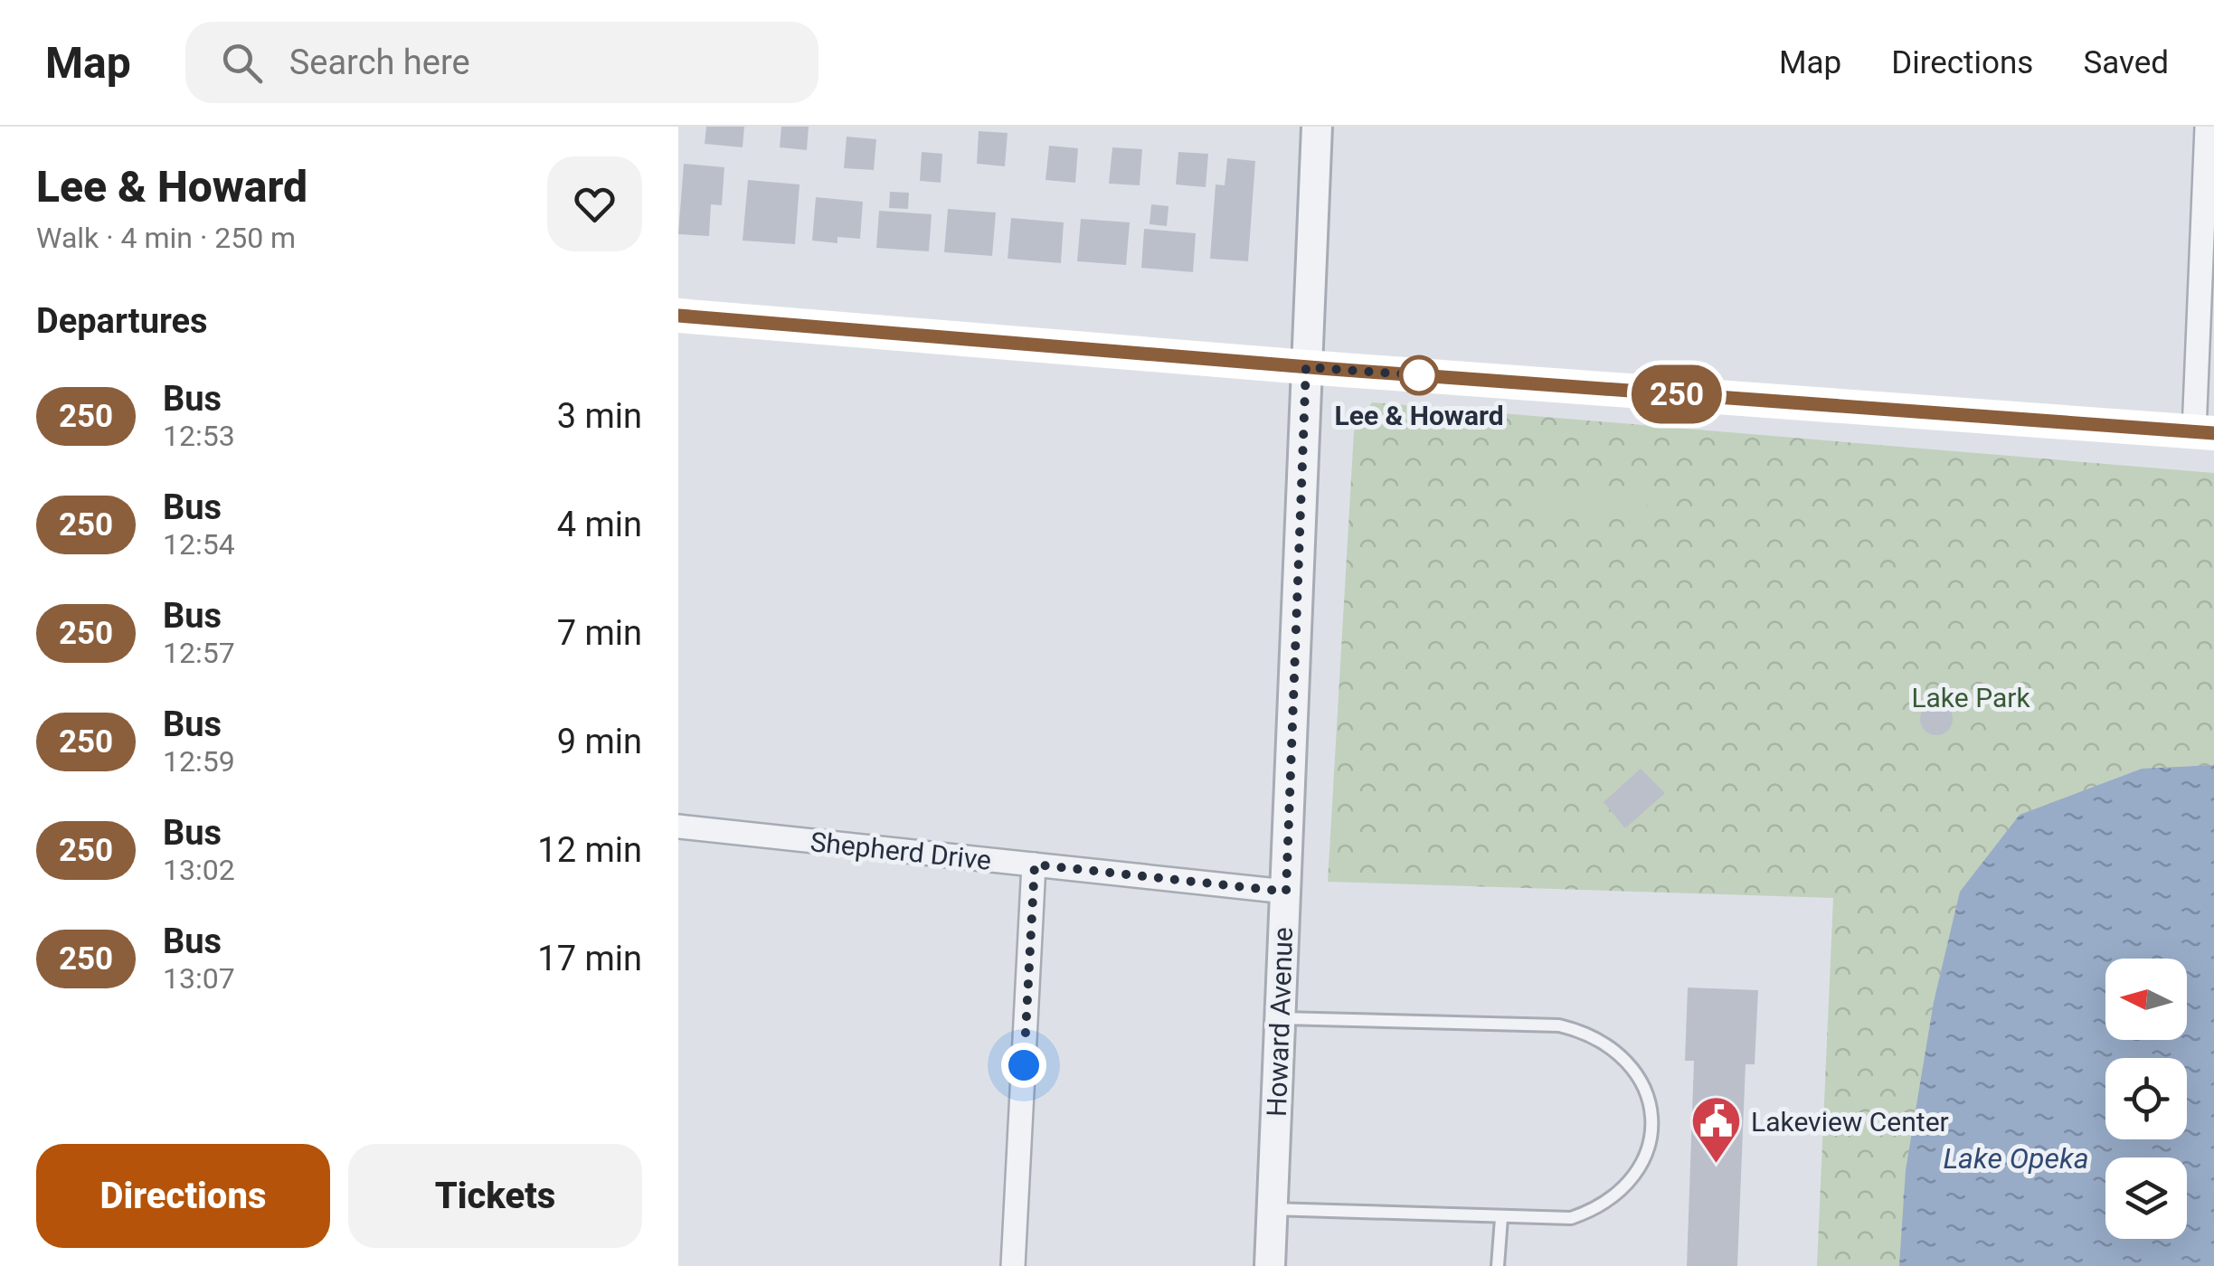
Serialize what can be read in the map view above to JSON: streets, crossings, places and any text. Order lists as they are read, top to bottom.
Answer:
{
  "streets": {
    "street": ["Shepherd Drive", "Howard Avenue"]
  },
  "crossings": [
    ["Shepherd Drive", "Howard Avenue"]
  ],
  "water": ["Lake Opeka"],
  "parks": ["Lake Park"],
  "places": {
    "other": ["Lee & Howard"],
    "public building": ["Lakeview Center"]
  },
  "lines": ["bus line 250"],
  "north": "left",
  "page": {
    "header": "Map",
    "search": "Search here",
    "nav": ["Map", "Directions", "Saved"],
    "heading": [
      ["Lee & Howard", "Walk · 4 min · 250 m"],
      "Departures"
    ],
    "on_map": "250",
    "list": [
      {
        "mark": "250",
        "name": "Bus",
        "note": "12:53",
        "value": "3 min"
      },
      {
        "mark": "250",
        "name": "Bus",
        "note": "12:54",
        "value": "4 min"
      },
      {
        "mark": "250",
        "name": "Bus",
        "note": "12:57",
        "value": "7 min"
      },
      {
        "mark": "250",
        "name": "Bus",
        "note": "12:59",
        "value": "9 min"
      },
      {
        "mark": "250",
        "name": "Bus",
        "note": "13:02",
        "value": "12 min"
      },
      {
        "mark": "250",
        "name": "Bus",
        "note": "13:07",
        "value": "17 min"
      }
    ],
    "buttons": ["Directions", "Tickets"]
  }
}
